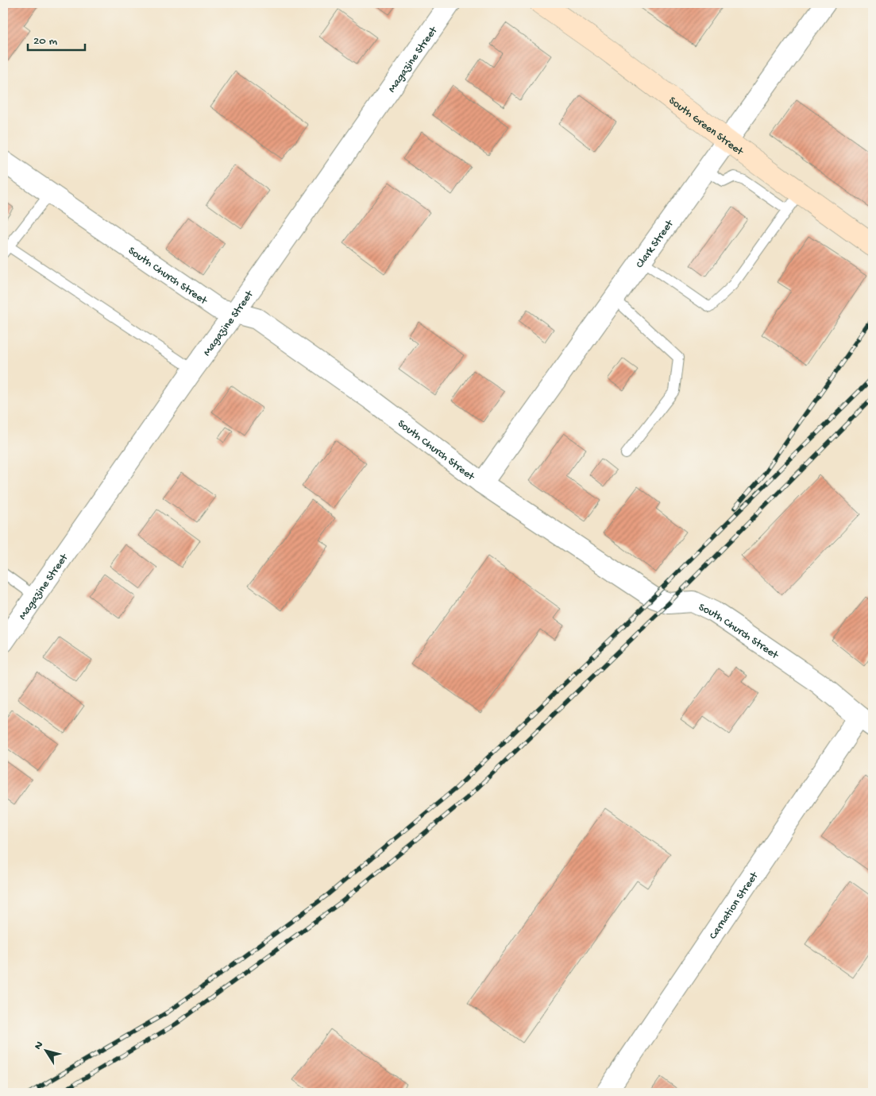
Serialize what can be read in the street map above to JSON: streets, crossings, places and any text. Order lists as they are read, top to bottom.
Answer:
{
  "streets": {
    "street": [
      "Magazine Street",
      "South Green Street",
      "Clark Street",
      "South Church Street",
      "Carnation Street"
    ]
  },
  "crossings": [
    ["Magazine Street", "South Church Street"],
    ["South Green Street", "Clark Street"],
    ["Clark Street", "South Church Street"],
    ["South Church Street", "Carnation Street"]
  ],
  "scale_bar": "20 m",
  "north": "top left"
}
